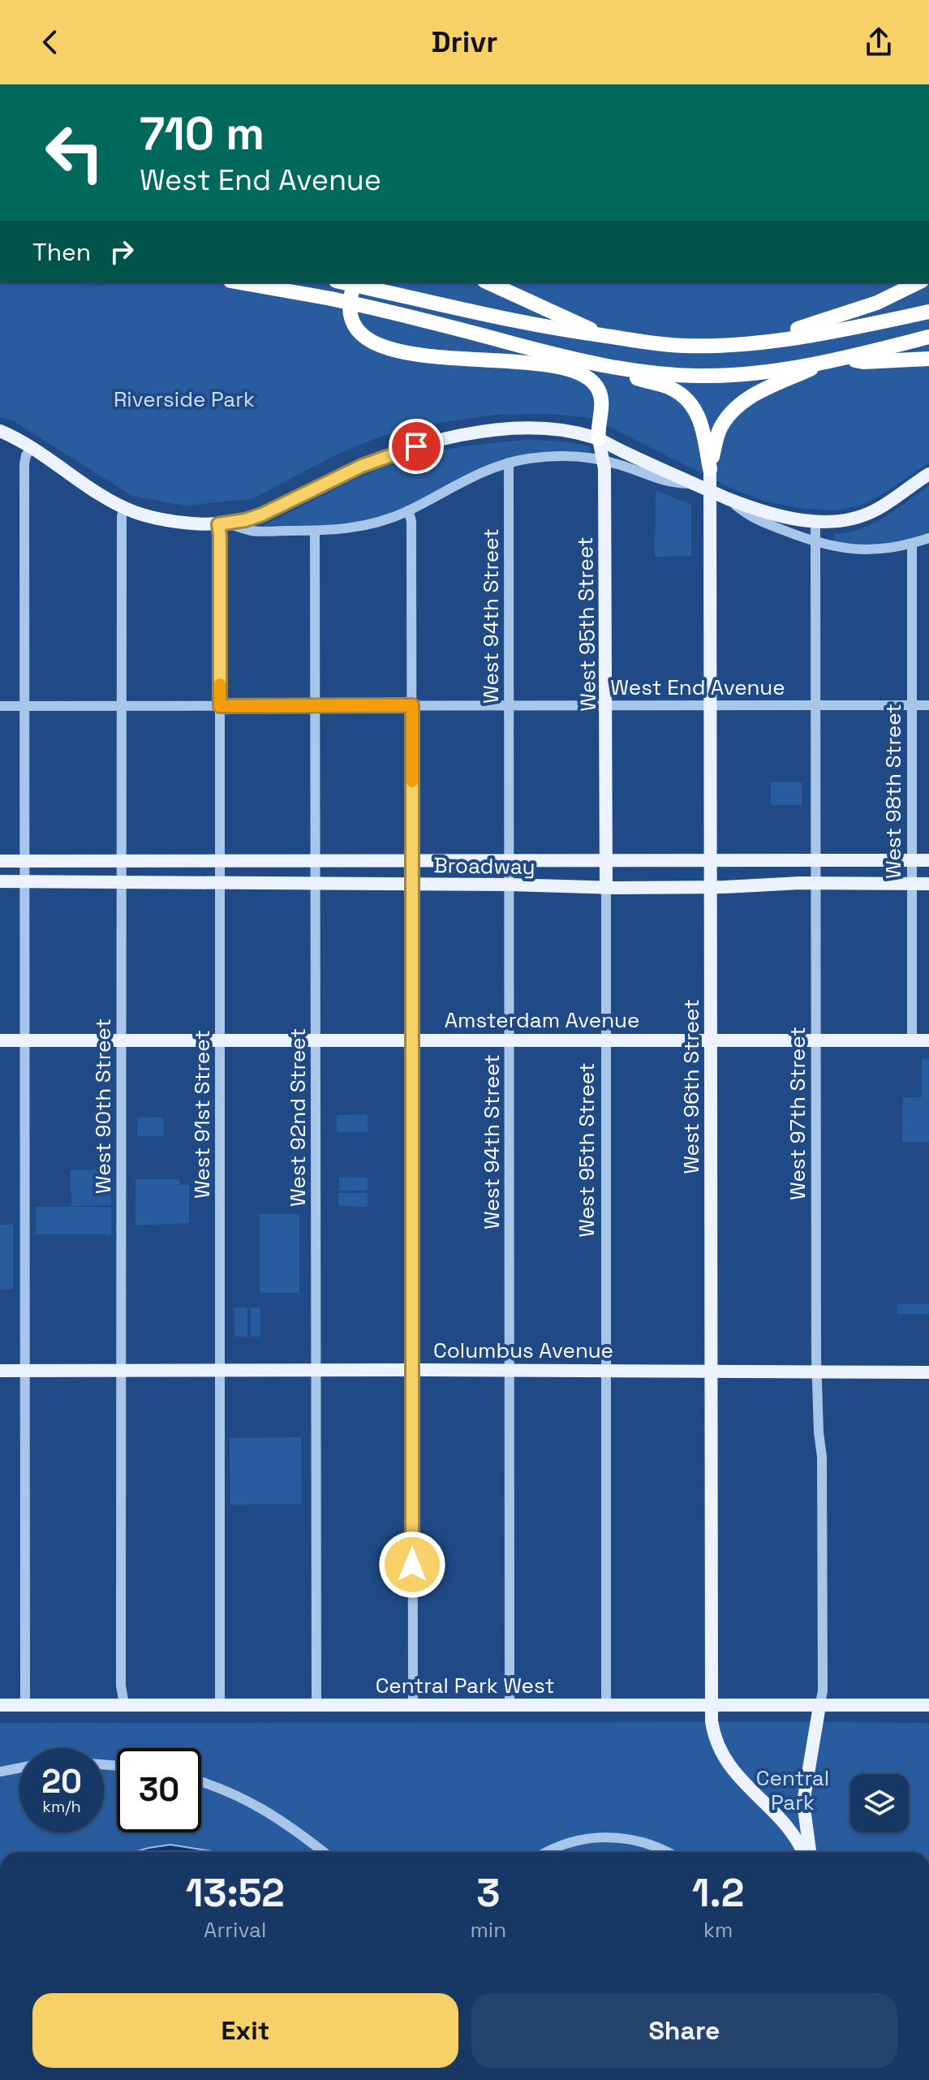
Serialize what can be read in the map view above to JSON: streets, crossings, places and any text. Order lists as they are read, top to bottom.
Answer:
{
  "streets": {
    "main road": [
      "West 95th Street",
      "Broadway",
      "Amsterdam Avenue",
      "West 96th Street",
      "Columbus Avenue",
      "Central Park West"
    ],
    "street": [
      "West 94th Street",
      "West End Avenue",
      "West 98th Street",
      "West 90th Street",
      "West 97th Street",
      "West 91st Street",
      "West 92nd Street"
    ]
  },
  "crossings": [
    ["West 94th Street", "West End Avenue"],
    ["West 94th Street", "Broadway"],
    ["West 94th Street", "Amsterdam Avenue"],
    ["West 94th Street", "Columbus Avenue"],
    ["West 94th Street", "Central Park West"],
    ["West 95th Street", "West End Avenue"],
    ["West 95th Street", "Broadway"],
    ["West 95th Street", "Amsterdam Avenue"],
    ["West 95th Street", "Columbus Avenue"],
    ["West 95th Street", "Central Park West"],
    ["West End Avenue", "West 98th Street"],
    ["West End Avenue", "West 96th Street"],
    ["West End Avenue", "West 90th Street"],
    ["West End Avenue", "West 97th Street"],
    ["West End Avenue", "West 91st Street"],
    ["West End Avenue", "West 92nd Street"],
    ["West 98th Street", "Broadway"],
    ["West 98th Street", "Amsterdam Avenue"],
    ["Broadway", "West 96th Street"],
    ["Broadway", "West 90th Street"],
    ["Broadway", "West 97th Street"],
    ["Broadway", "West 91st Street"],
    ["Broadway", "West 92nd Street"],
    ["Amsterdam Avenue", "West 96th Street"],
    ["Amsterdam Avenue", "West 90th Street"],
    ["Amsterdam Avenue", "West 97th Street"],
    ["Amsterdam Avenue", "West 91st Street"],
    ["Amsterdam Avenue", "West 92nd Street"],
    ["West 96th Street", "Columbus Avenue"],
    ["West 96th Street", "Central Park West"],
    ["West 90th Street", "Columbus Avenue"],
    ["West 90th Street", "Central Park West"],
    ["West 97th Street", "Columbus Avenue"],
    ["West 97th Street", "Central Park West"],
    ["West 91st Street", "Columbus Avenue"],
    ["West 91st Street", "Central Park West"],
    ["West 92nd Street", "Columbus Avenue"],
    ["West 92nd Street", "Central Park West"]
  ],
  "parks": ["Riverside Park", "Central Park"],
  "page": {
    "header": "Drivr",
    "turn": ["710 m", "West End Avenue"],
    "then": "Then",
    "speed": "20 km/h",
    "limit": "30",
    "eta": [
      "13:52",
      "Arrival",
      "3",
      "min",
      "1.2",
      "km"
    ],
    "buttons": ["Exit", "Share"]
  }
}
